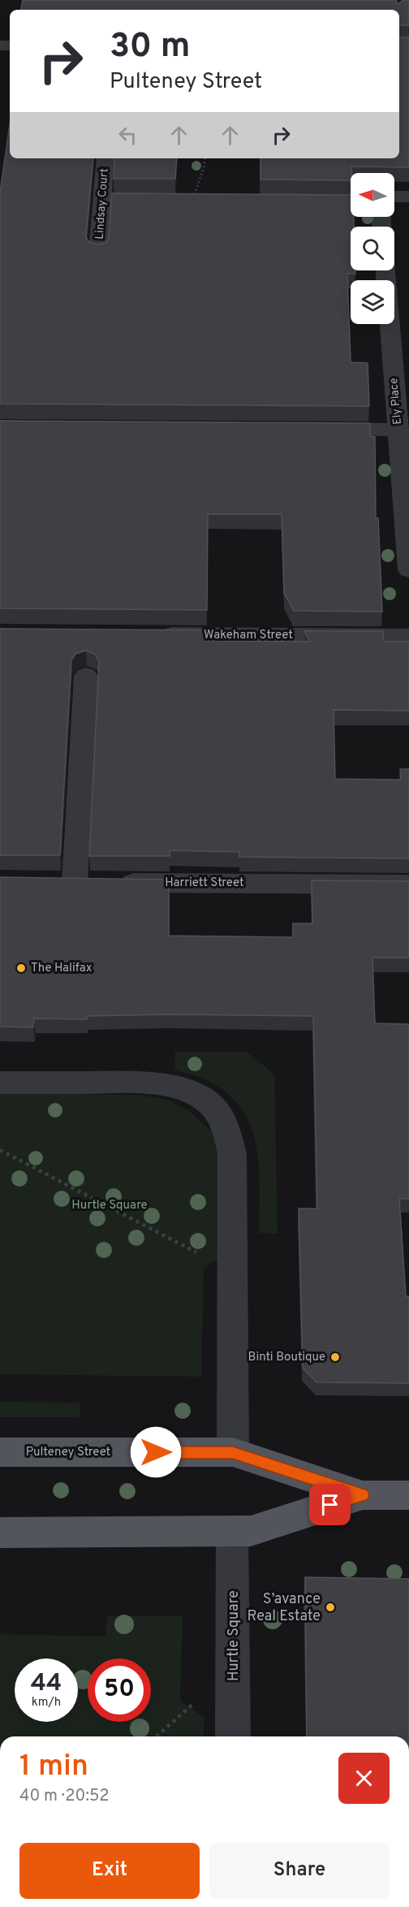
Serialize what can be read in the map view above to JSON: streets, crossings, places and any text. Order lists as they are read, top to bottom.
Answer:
{
  "streets": {
    "main road": ["Pulteney Street"],
    "street": [
      "Lindsay Court",
      "Ely Place",
      "Wakeham Street",
      "Harriett Street",
      "Hurtle Square"
    ]
  },
  "crossings": [
    ["Pulteney Street", "Hurtle Square"]
  ],
  "parks": ["Hurtle Square"],
  "places": ["The Halifax", "Binti Boutique", "S’avance Real Estate"],
  "north": "left",
  "page": {
    "turn": ["30 m", "Pulteney Street"],
    "speed": "44 km/h",
    "limit": "50",
    "heading": ["1 min", "40 m · 20:52"],
    "buttons": ["Exit", "Share"]
  }
}
